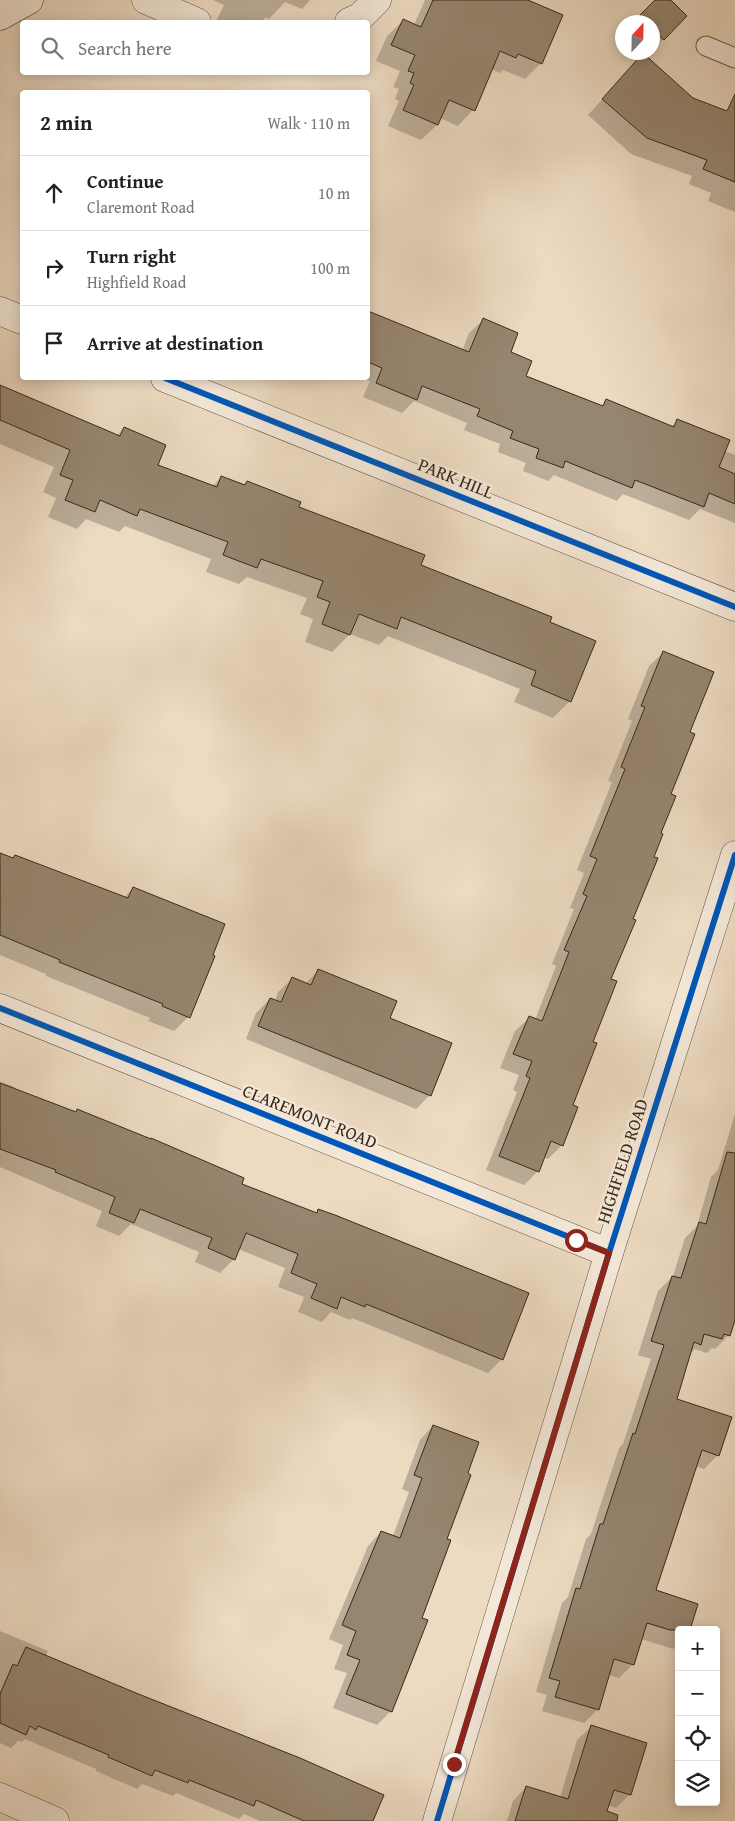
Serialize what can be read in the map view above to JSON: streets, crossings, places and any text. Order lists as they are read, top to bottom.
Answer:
{
  "streets": {
    "street": ["PARK HILL", "CLAREMONT ROAD", "HIGHFIELD ROAD"]
  },
  "crossings": [
    ["CLAREMONT ROAD", "HIGHFIELD ROAD"]
  ],
  "north": "top",
  "page": {
    "search": "Search here",
    "heading": ["2 min", "Walk · 110 m"],
    "list": [
      ["Continue", "Claremont Road", "10 m"],
      ["Turn right", "Highfield Road", "100 m"],
      "Arrive at destination"
    ],
    "map_buttons": ["+", "−"]
  }
}
